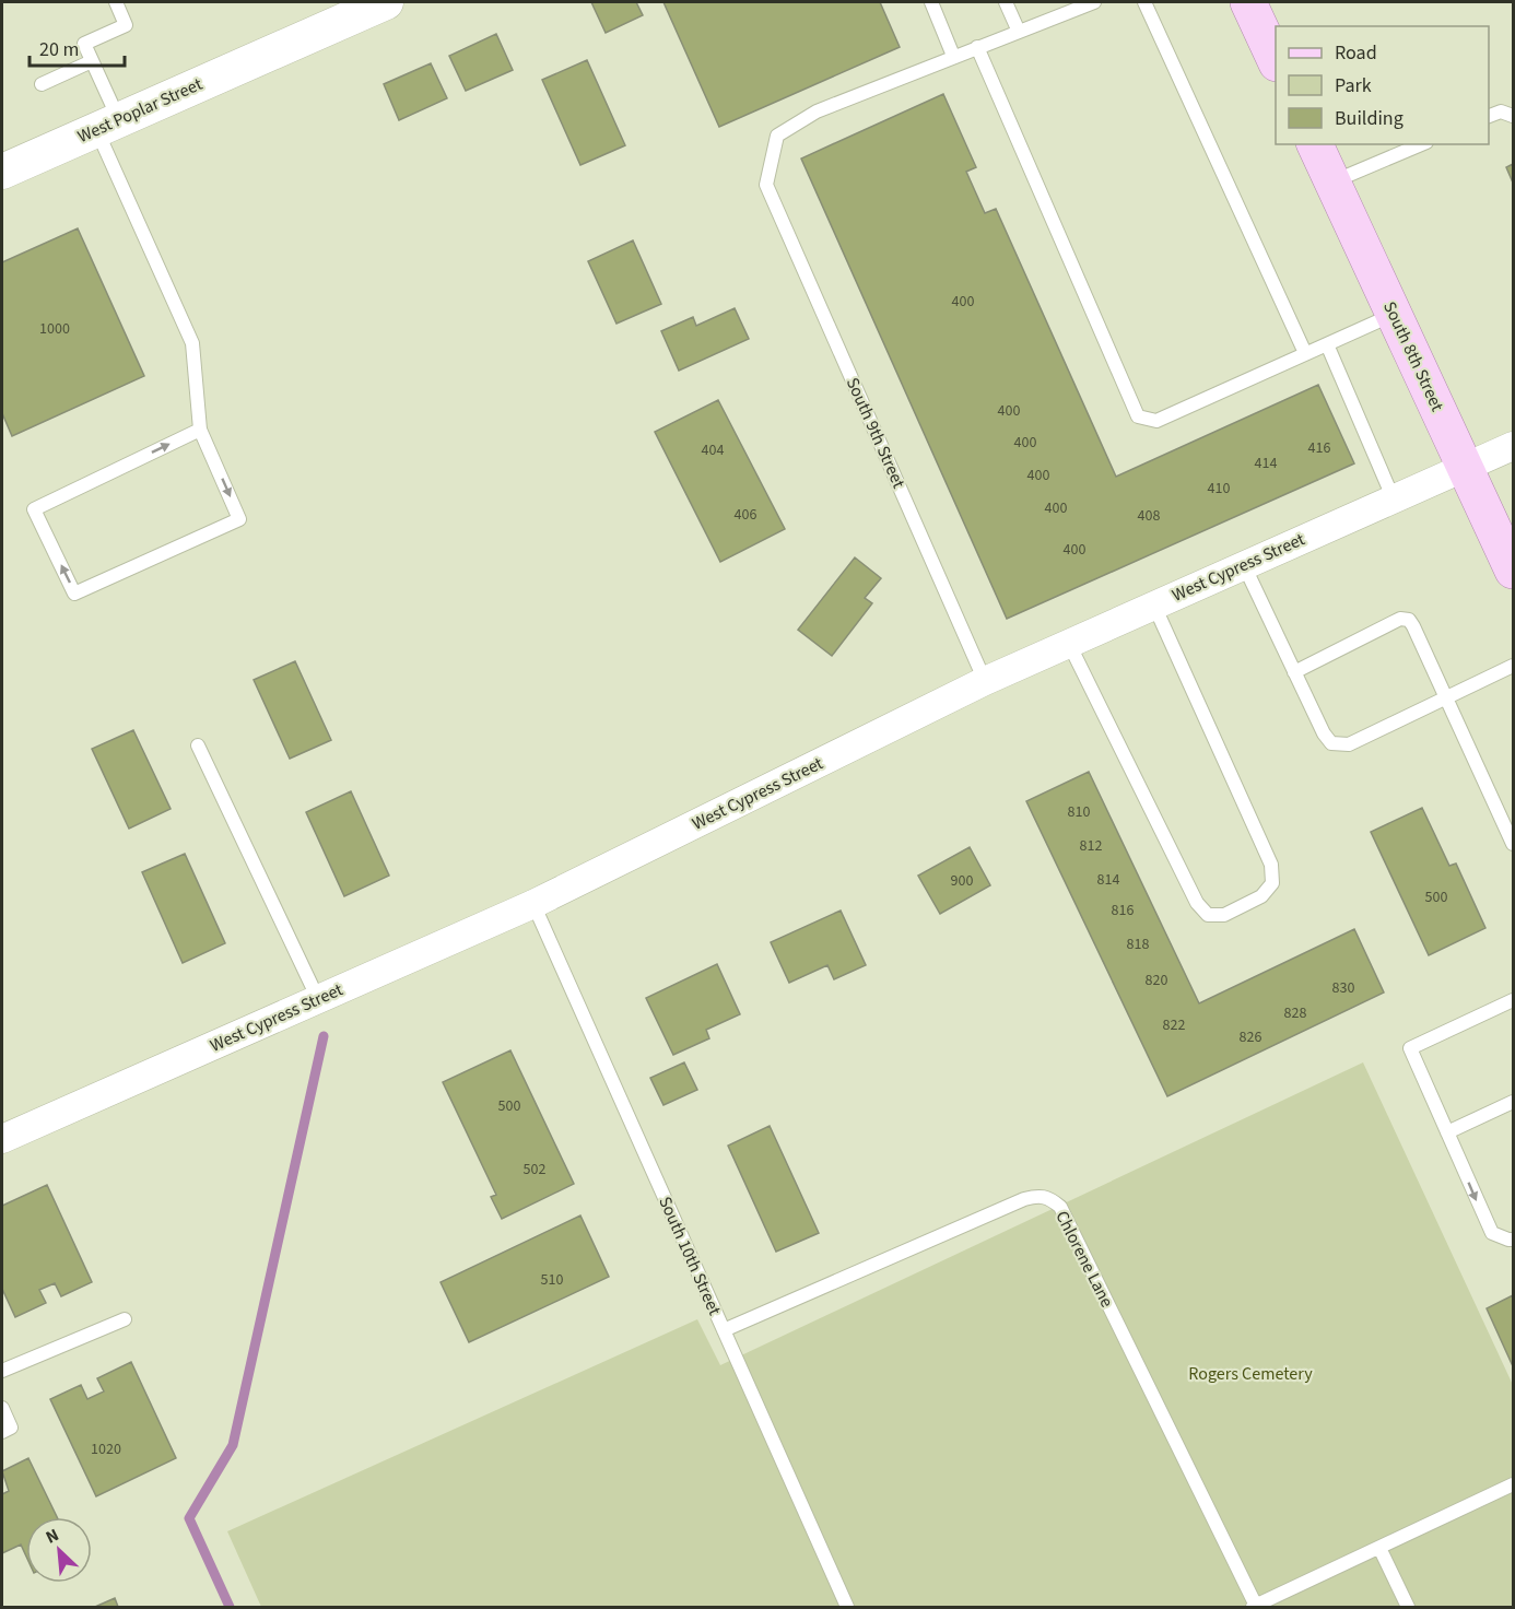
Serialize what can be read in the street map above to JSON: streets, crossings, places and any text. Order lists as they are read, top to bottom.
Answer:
{
  "streets": {
    "main road": ["South 8th Street"],
    "street": ["West Poplar Street", "West Cypress Street"],
    "lane": ["South 9th Street", "South 10th Street", "Chlorene Lane"]
  },
  "crossings": [
    ["South 8th Street", "West Cypress Street"],
    ["South 9th Street", "West Cypress Street"],
    ["West Cypress Street", "South 10th Street"],
    ["South 10th Street", "Chlorene Lane"]
  ],
  "parks": ["Rogers Cemetery"],
  "house_numbers": [
    "400",
    "1000",
    "400",
    "400",
    "416",
    "404",
    "414",
    "400",
    "410",
    "400",
    "406",
    "408",
    "400",
    "810",
    "812",
    "814",
    "900",
    "500",
    "816",
    "818",
    "820",
    "830",
    "828",
    "822",
    "826",
    "500",
    "502",
    "510",
    "1020"
  ],
  "legend": ["Road", "Park", "Building"],
  "scale_bar": "20 m",
  "north": "top left"
}
